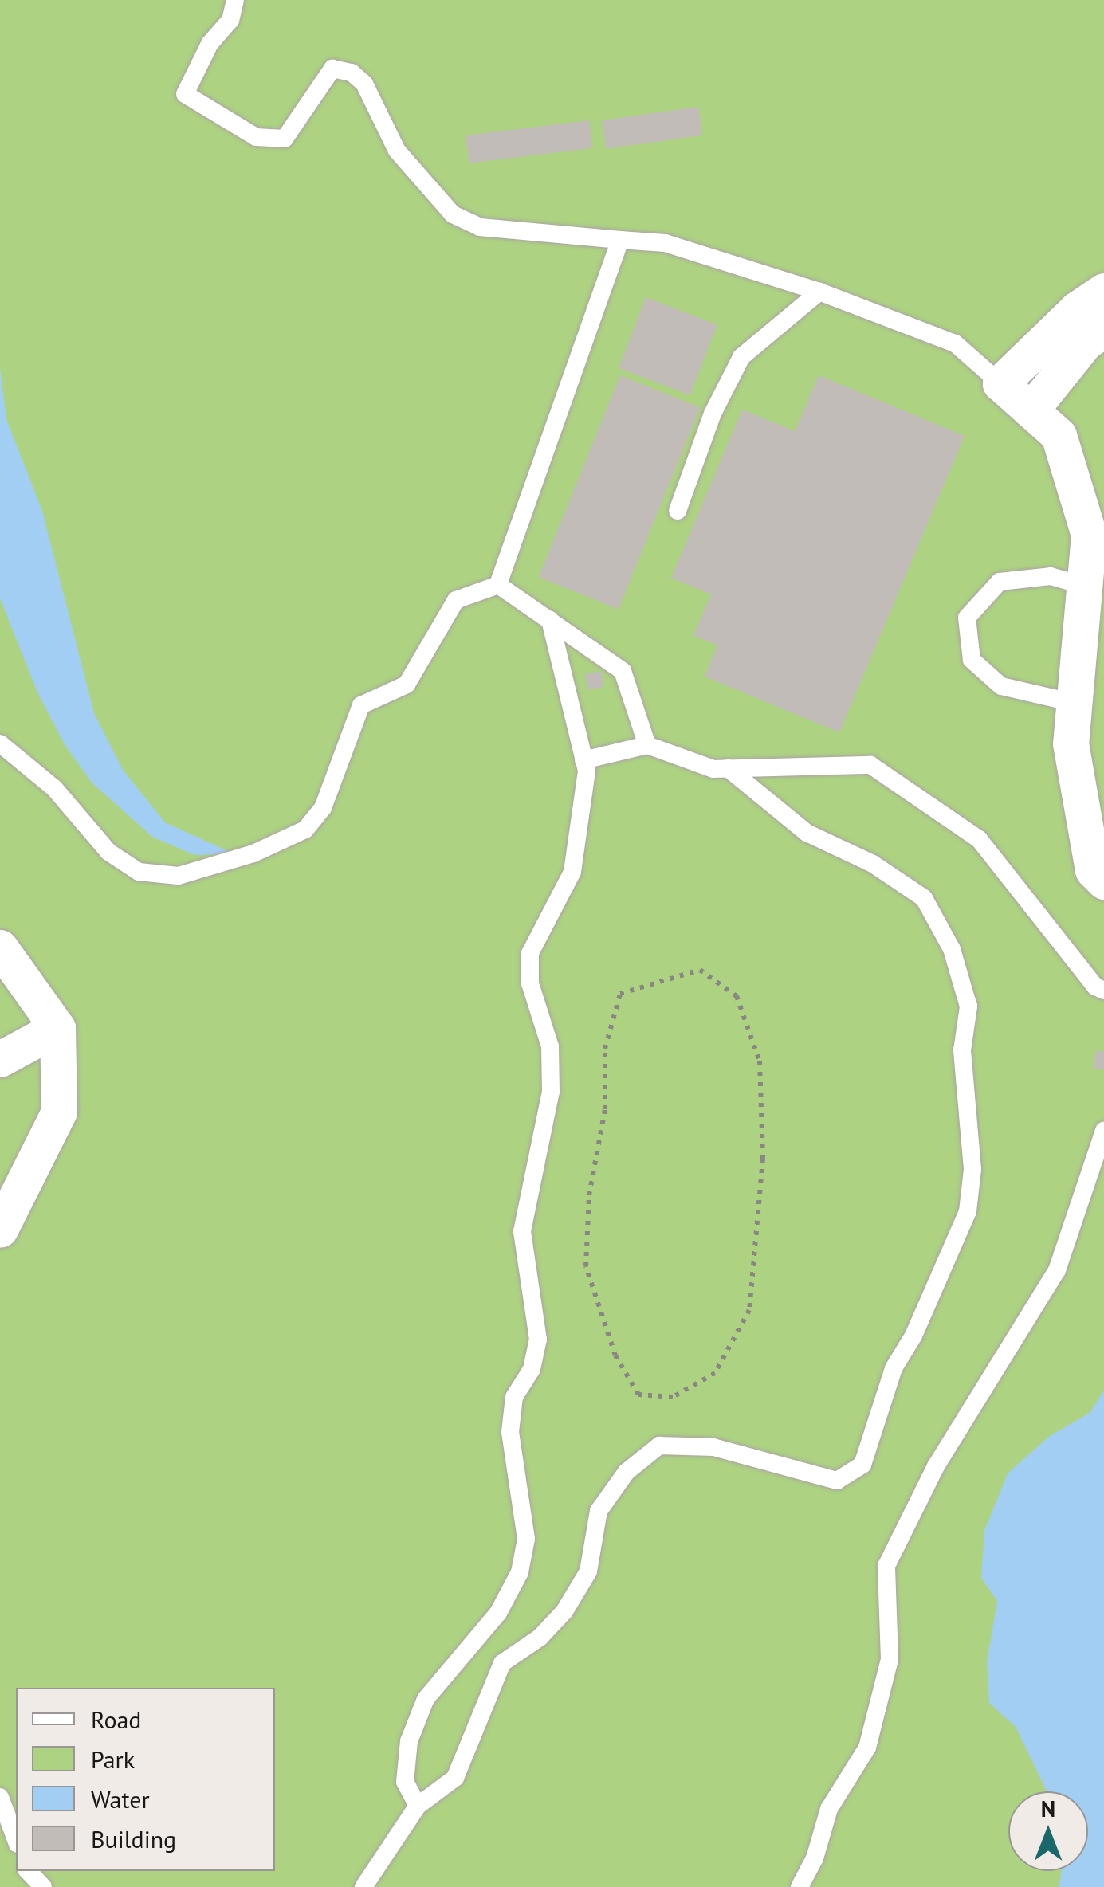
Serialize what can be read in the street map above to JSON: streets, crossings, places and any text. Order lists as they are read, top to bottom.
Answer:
{
  "legend": [
    "Road",
    "Park",
    "Water",
    "Building"
  ],
  "north": "top"
}
